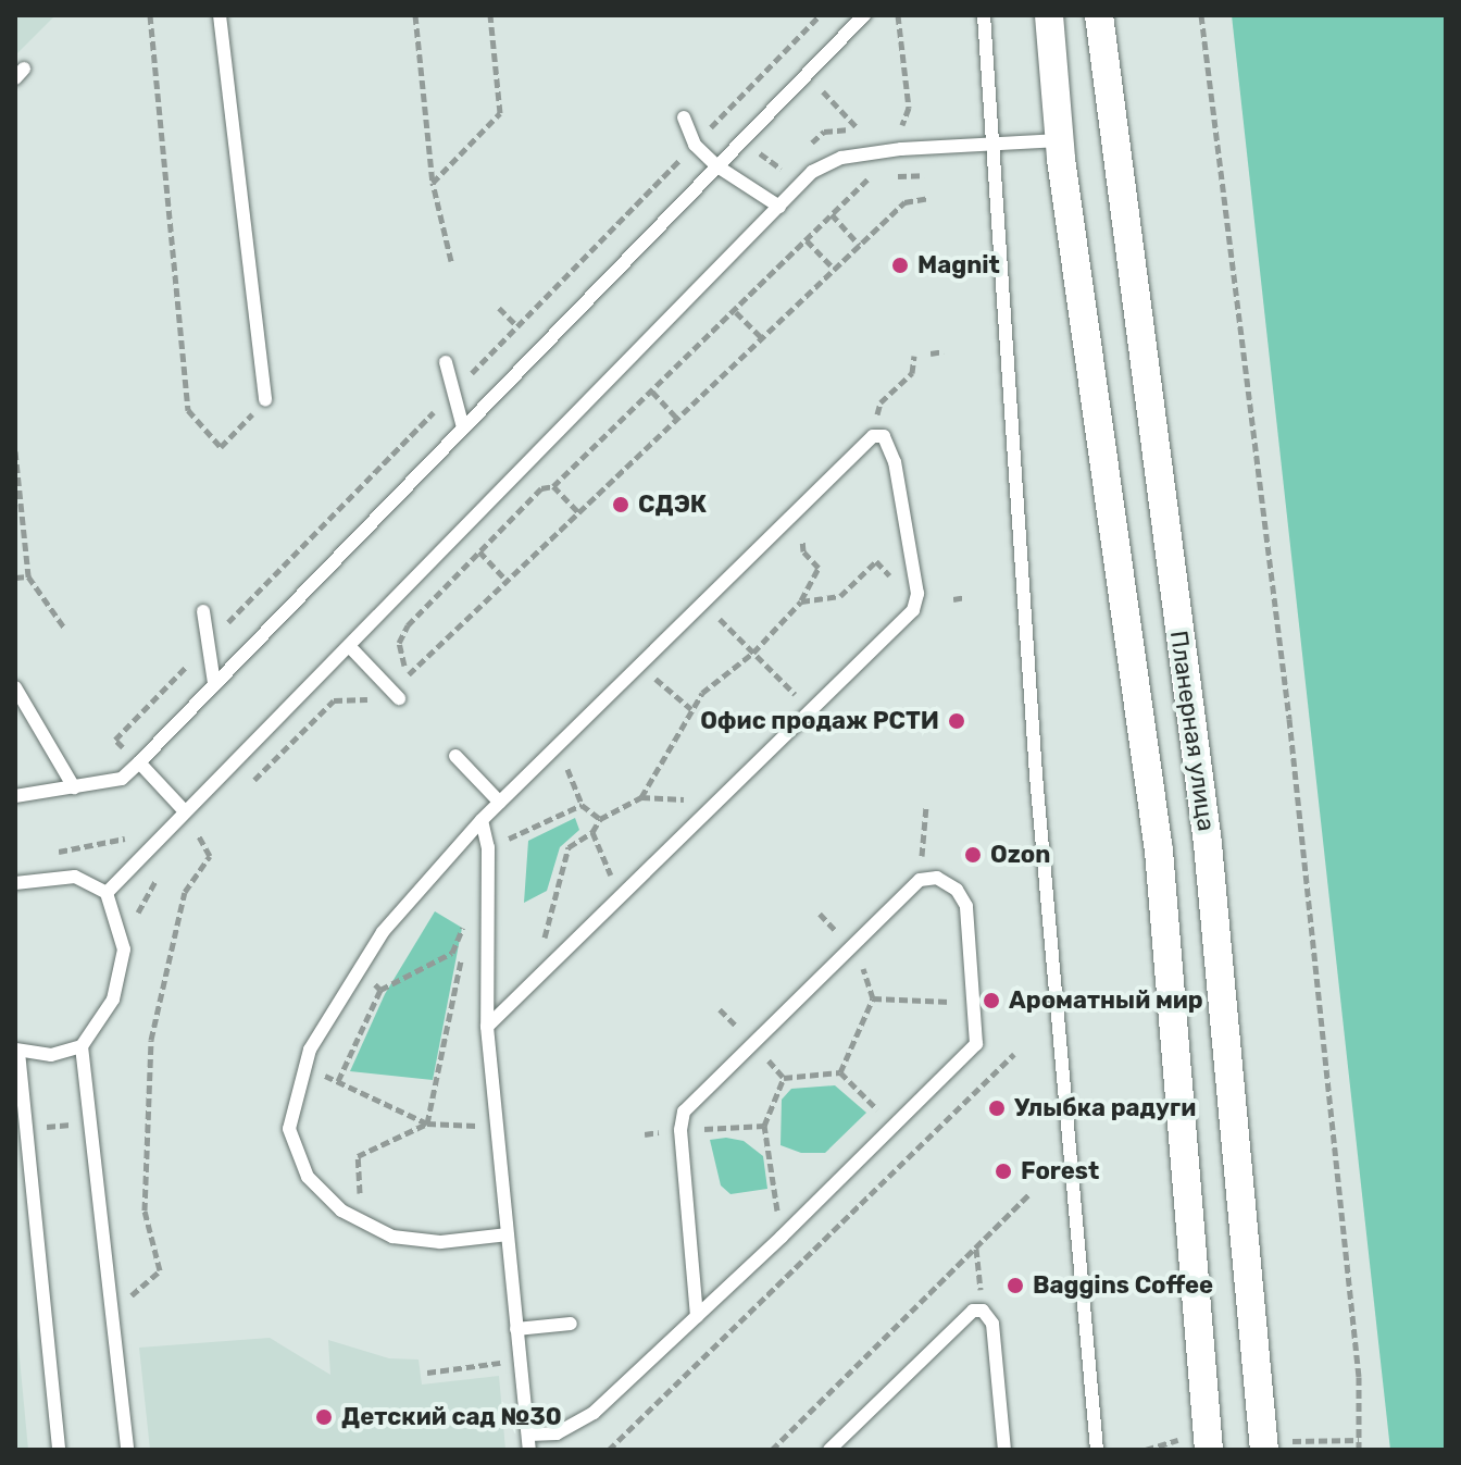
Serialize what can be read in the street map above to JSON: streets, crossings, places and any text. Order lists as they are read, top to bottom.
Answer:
{
  "streets": {
    "street": ["Планерная улица"]
  },
  "places": [
    "Magnit",
    "СДЭК",
    "Офис продаж РСТИ",
    "Ozon",
    "Ароматный мир",
    "Улыбка радуги",
    "Forest",
    "Baggins Coffee",
    "Детский сад №30"
  ]
}
